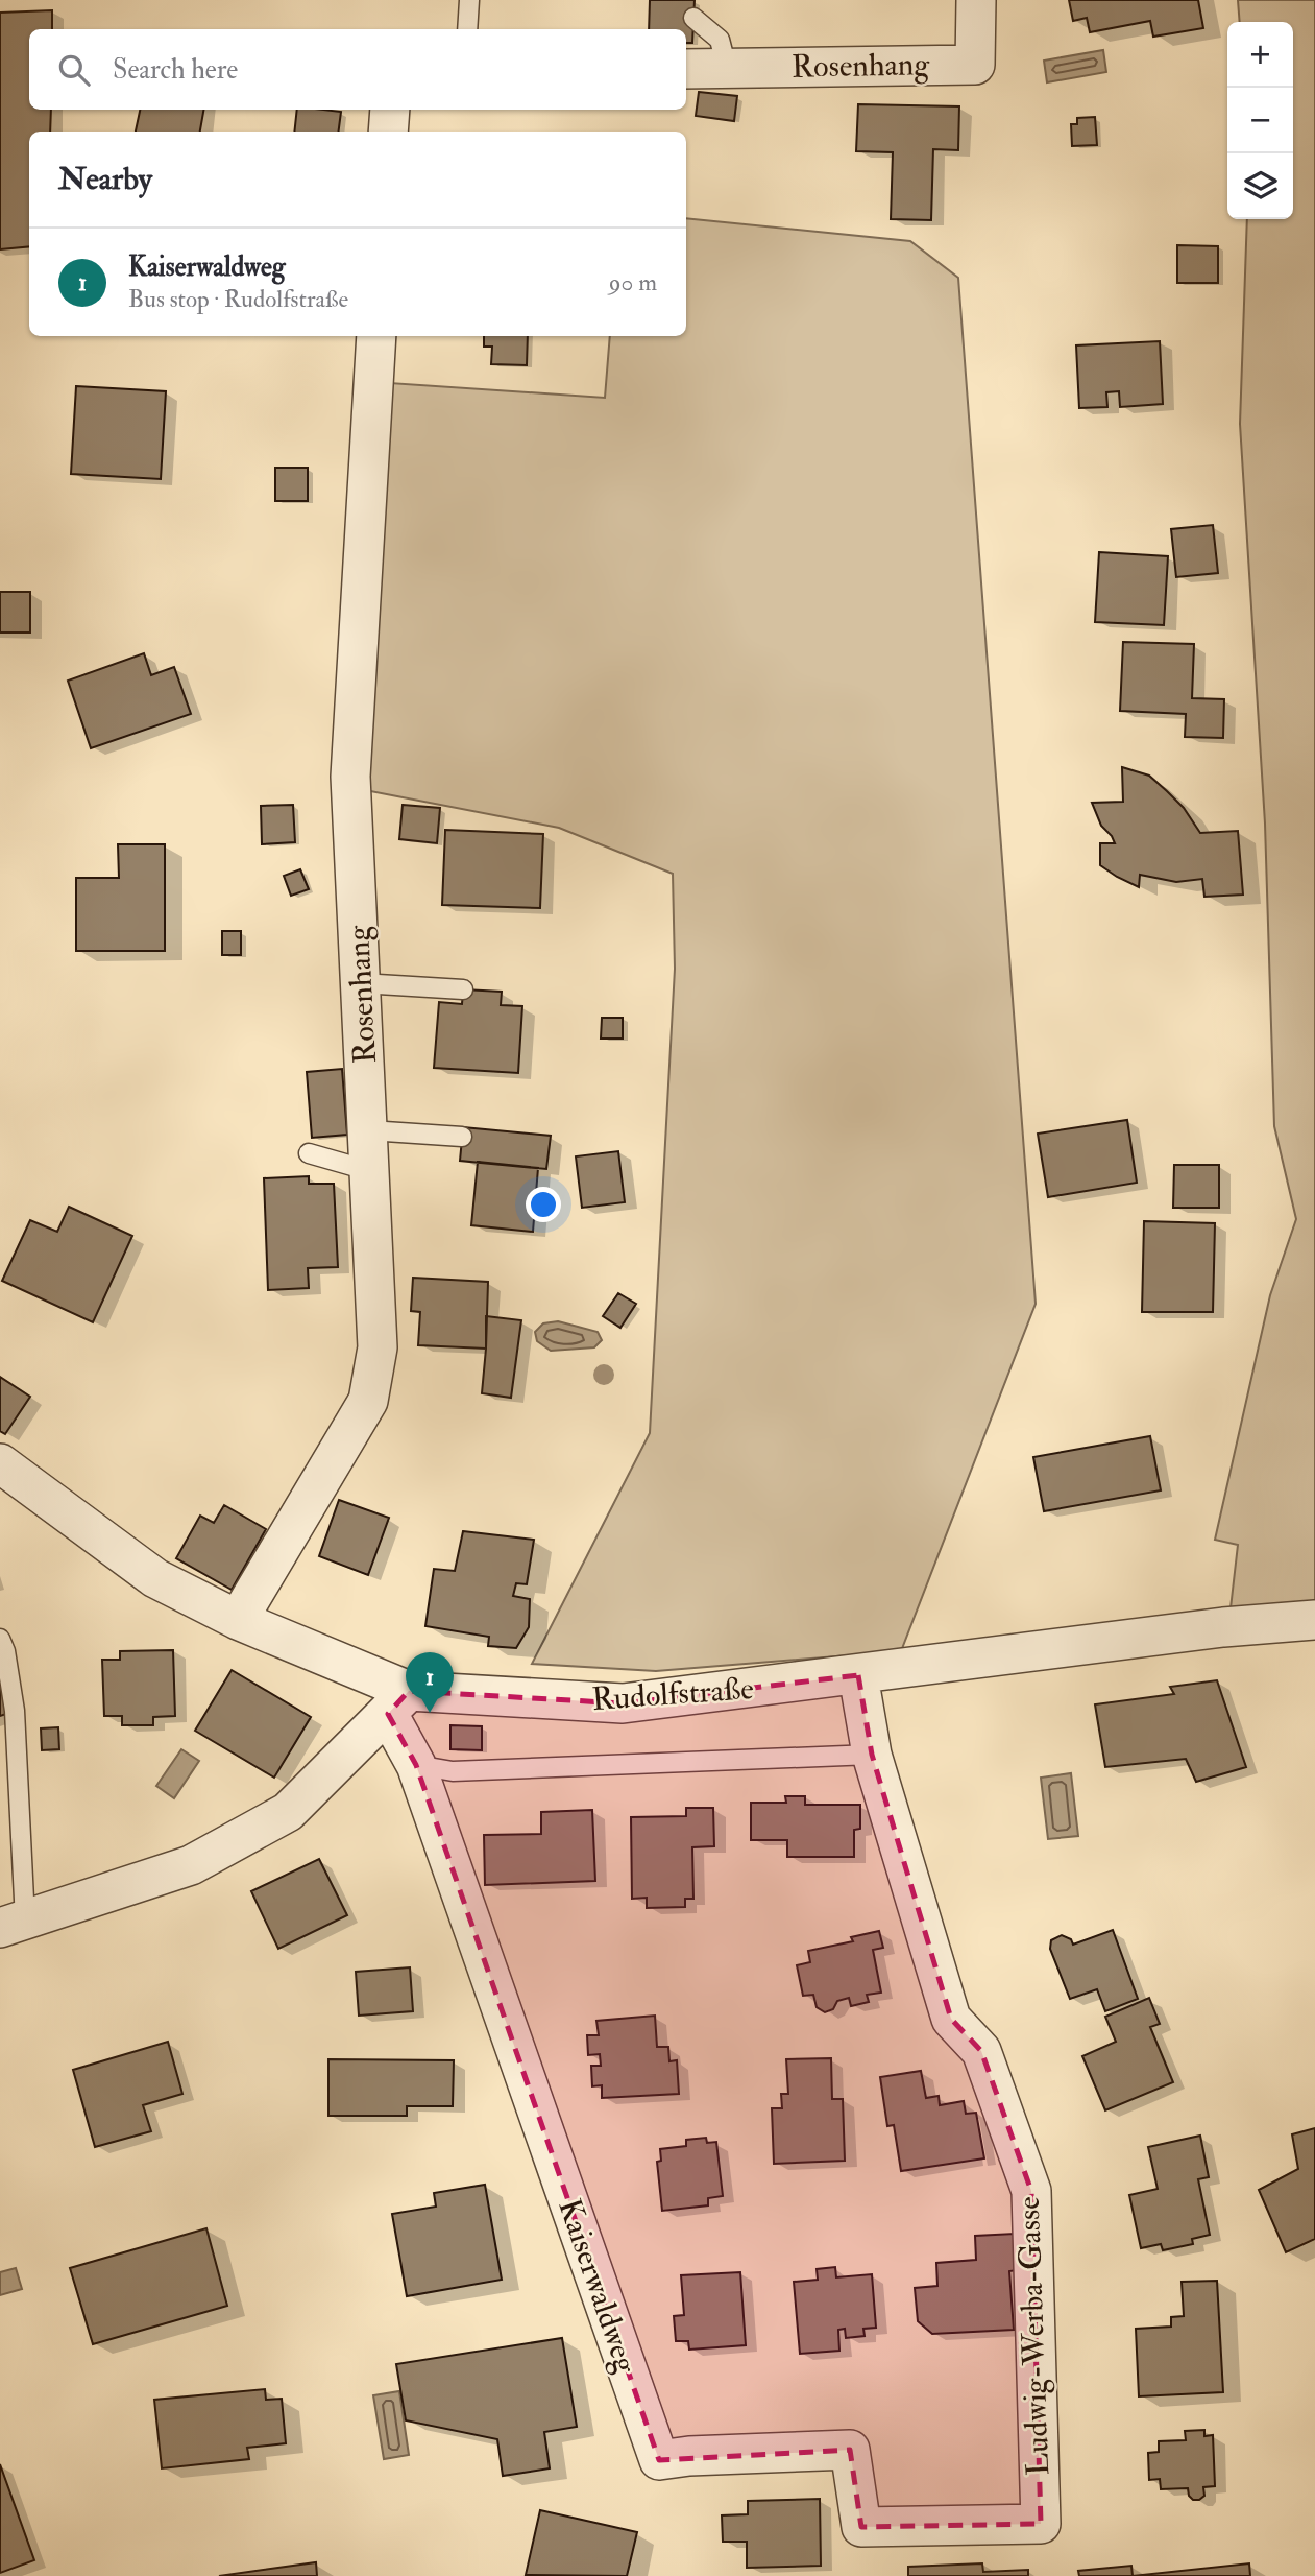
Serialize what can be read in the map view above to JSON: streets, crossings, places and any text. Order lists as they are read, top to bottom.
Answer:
{
  "streets": {
    "street": [
      "Rosenhang",
      "Rudolfstraße",
      "Kaiserwaldweg",
      "Ludwig-Werba-Gasse"
    ]
  },
  "crossings": [
    ["Rosenhang", "Rudolfstraße"],
    ["Rudolfstraße", "Kaiserwaldweg"],
    ["Rudolfstraße", "Ludwig-Werba-Gasse"],
    ["Kaiserwaldweg", "Ludwig-Werba-Gasse"]
  ],
  "page": {
    "map_buttons": ["+", "−"],
    "search": "Search here",
    "heading": "Nearby",
    "list": [
      {
        "mark": "1",
        "name": "Kaiserwaldweg",
        "note": "Bus stop · Rudolfstraße",
        "value": "90 m"
      }
    ],
    "pins": "1"
  }
}
